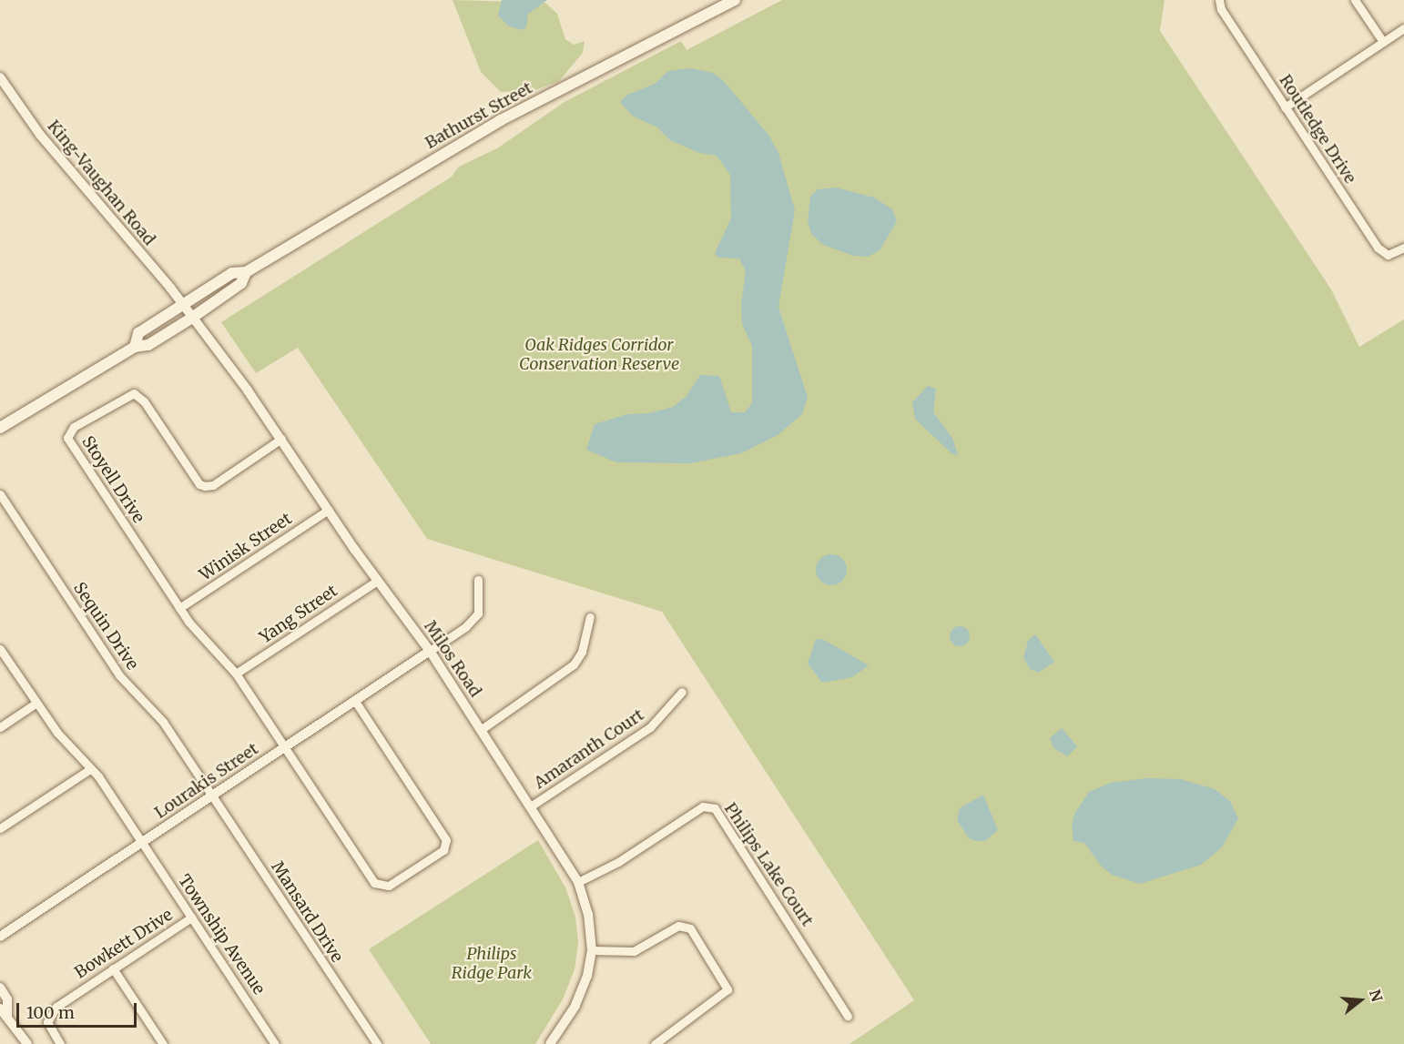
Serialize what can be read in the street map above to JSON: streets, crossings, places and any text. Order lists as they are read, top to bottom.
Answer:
{
  "streets": {
    "main road": ["Bathurst Street"],
    "street": [
      "Routledge Drive",
      "King-Vaughan Road",
      "Stoyell Drive",
      "Winisk Street",
      "Yang Street",
      "Sequin Drive",
      "Milos Road",
      "Amaranth Court",
      "Lourakis Street",
      "Philips Lake Court",
      "Mansard Drive",
      "Township Avenue",
      "Bowkett Drive"
    ]
  },
  "crossings": [
    ["Bathurst Street", "King-Vaughan Road"],
    ["Bathurst Street", "Milos Road"],
    ["King-Vaughan Road", "Milos Road"],
    ["Stoyell Drive", "Winisk Street"],
    ["Stoyell Drive", "Yang Street"],
    ["Stoyell Drive", "Milos Road"],
    ["Stoyell Drive", "Lourakis Street"],
    ["Winisk Street", "Milos Road"],
    ["Yang Street", "Milos Road"],
    ["Sequin Drive", "Lourakis Street"],
    ["Sequin Drive", "Mansard Drive"],
    ["Milos Road", "Amaranth Court"],
    ["Milos Road", "Lourakis Street"],
    ["Milos Road", "Philips Lake Court"],
    ["Lourakis Street", "Mansard Drive"],
    ["Lourakis Street", "Township Avenue"],
    ["Township Avenue", "Bowkett Drive"]
  ],
  "parks": ["Oak Ridges Corridor Conservation Reserve", "Philips Ridge Park"],
  "scale_bar": "100 m",
  "north": "right"
}
